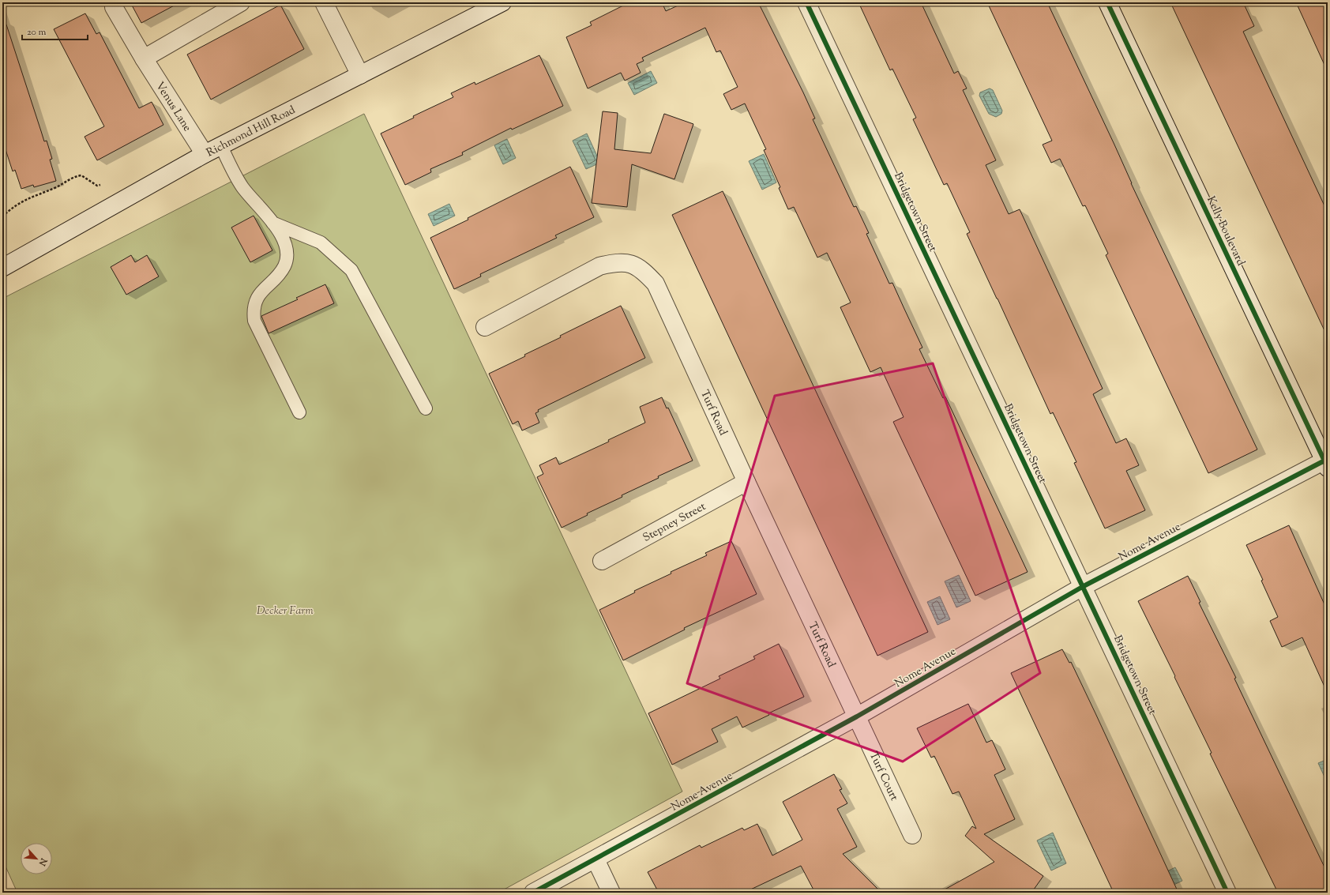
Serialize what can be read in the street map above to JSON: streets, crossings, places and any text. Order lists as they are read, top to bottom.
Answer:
{
  "streets": {
    "street": [
      "Venus Lane",
      "Richmond Hill Road",
      "Bridgetown Street",
      "Kelly Boulevard",
      "Turf Road",
      "Stepney Street",
      "Nome Avenue",
      "Turf Court"
    ]
  },
  "crossings": [
    ["Venus Lane", "Richmond Hill Road"],
    ["Bridgetown Street", "Nome Avenue"],
    ["Kelly Boulevard", "Nome Avenue"],
    ["Turf Road", "Stepney Street"],
    ["Turf Road", "Nome Avenue"],
    ["Turf Road", "Turf Court"],
    ["Nome Avenue", "Turf Court"]
  ],
  "parks": ["Decker Farm"],
  "scale_bar": "20 m",
  "north": "bottom right"
}
